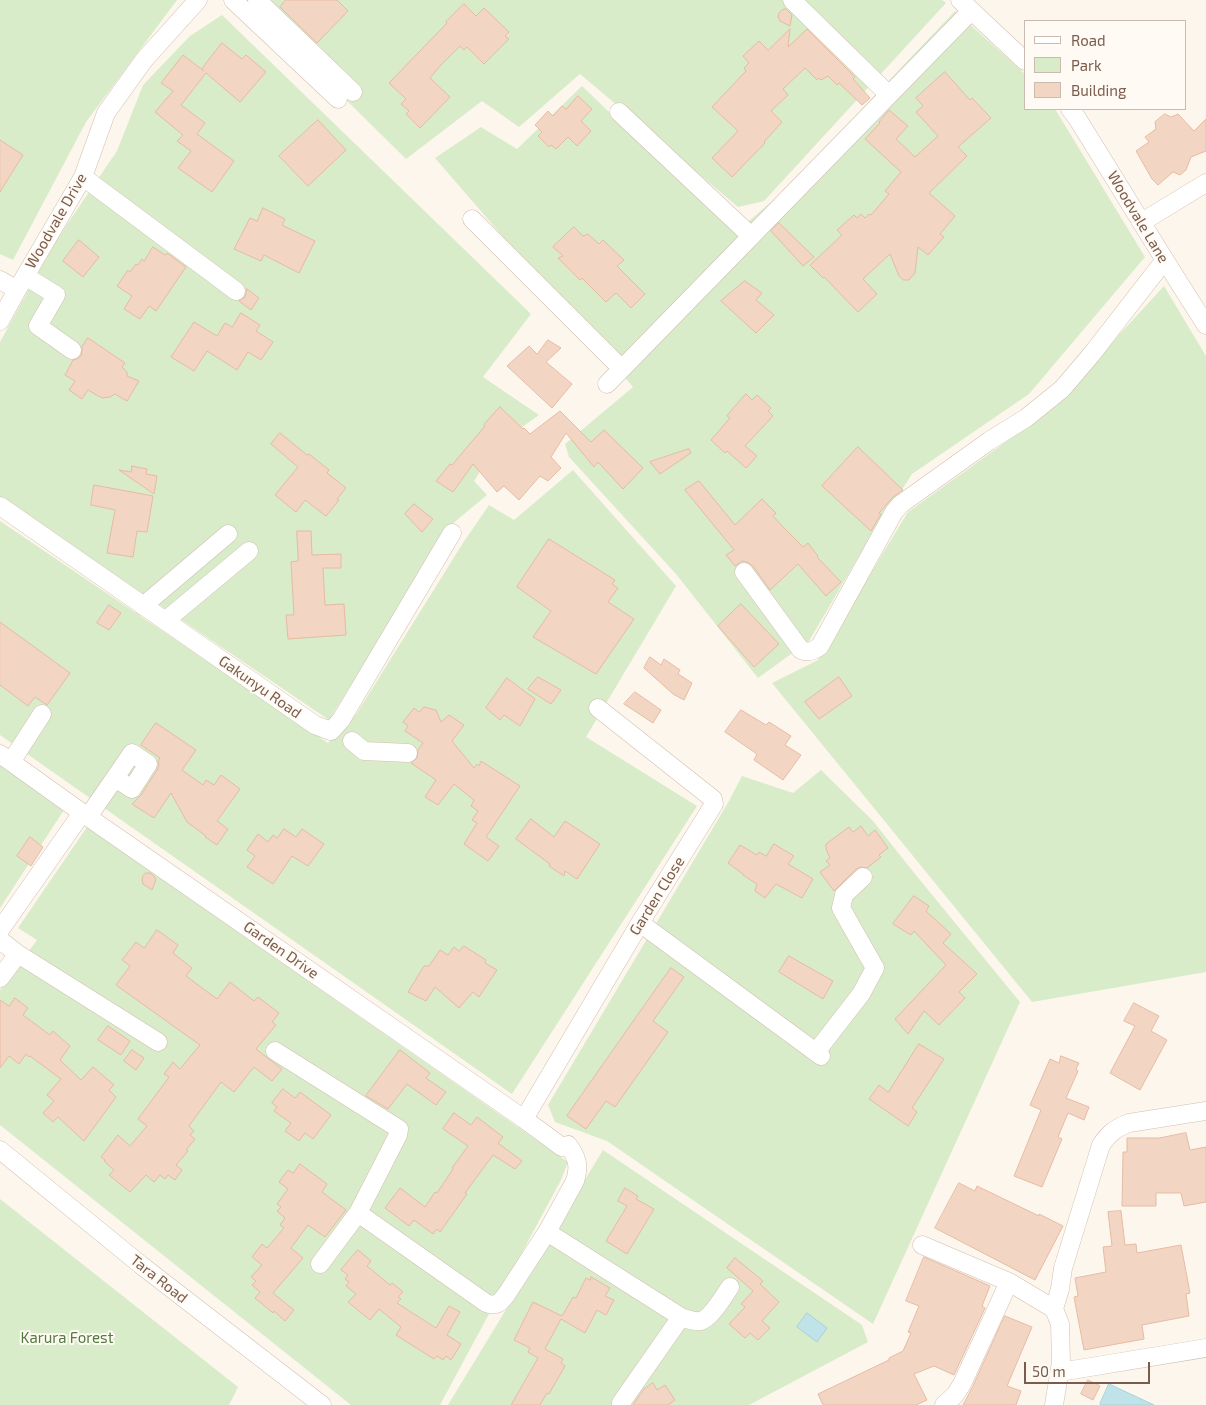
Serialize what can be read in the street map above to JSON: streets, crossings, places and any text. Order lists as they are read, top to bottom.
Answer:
{
  "streets": {
    "street": [
      "Woodvale Lane",
      "Woodvale Drive",
      "Gakunyu Road",
      "Garden Close",
      "Garden Drive",
      "Tara Road"
    ]
  },
  "crossings": [
    ["Garden Close", "Garden Drive"]
  ],
  "parks": ["Karura Forest"],
  "legend": ["Road", "Park", "Building"],
  "scale_bar": "50 m"
}
